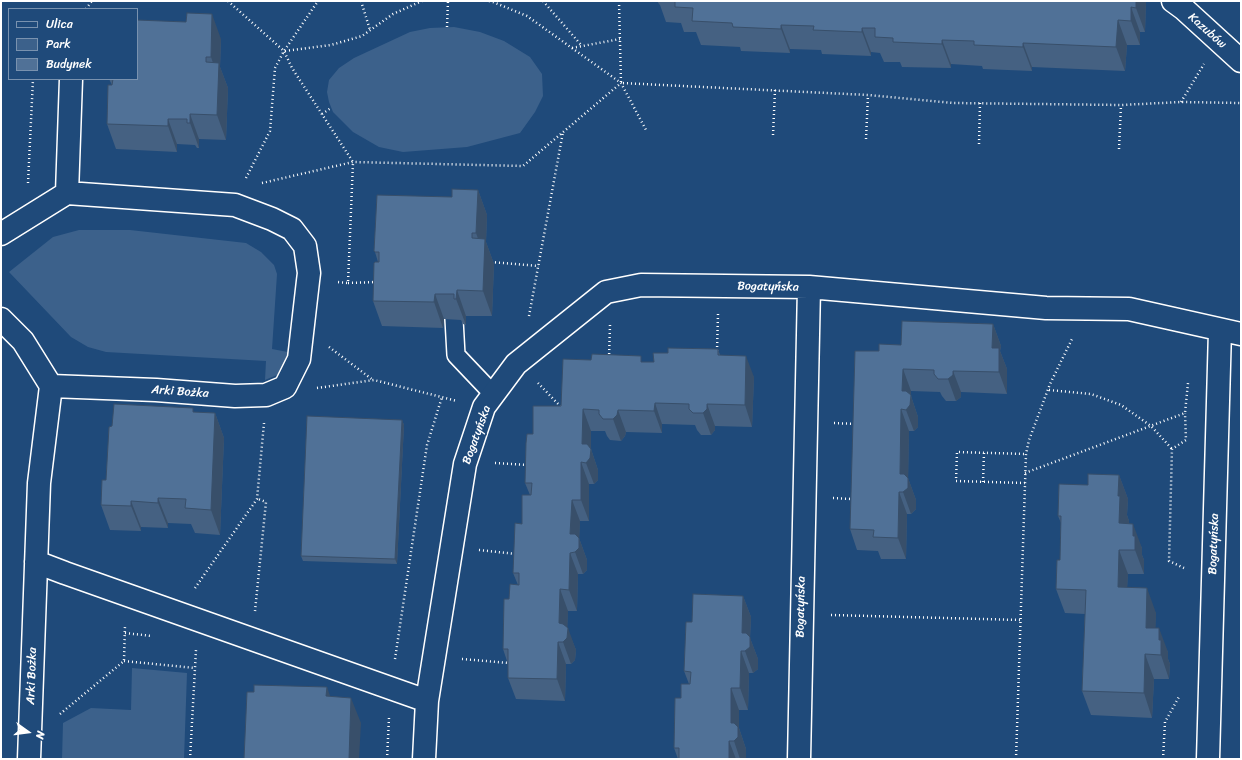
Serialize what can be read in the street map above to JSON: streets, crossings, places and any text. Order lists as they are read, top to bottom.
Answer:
{
  "streets": {
    "street": ["Kazubów", "Bogatyńska", "Arki Bożka"]
  },
  "legend": ["Ulica", "Park", "Budynek"],
  "north": "right"
}
